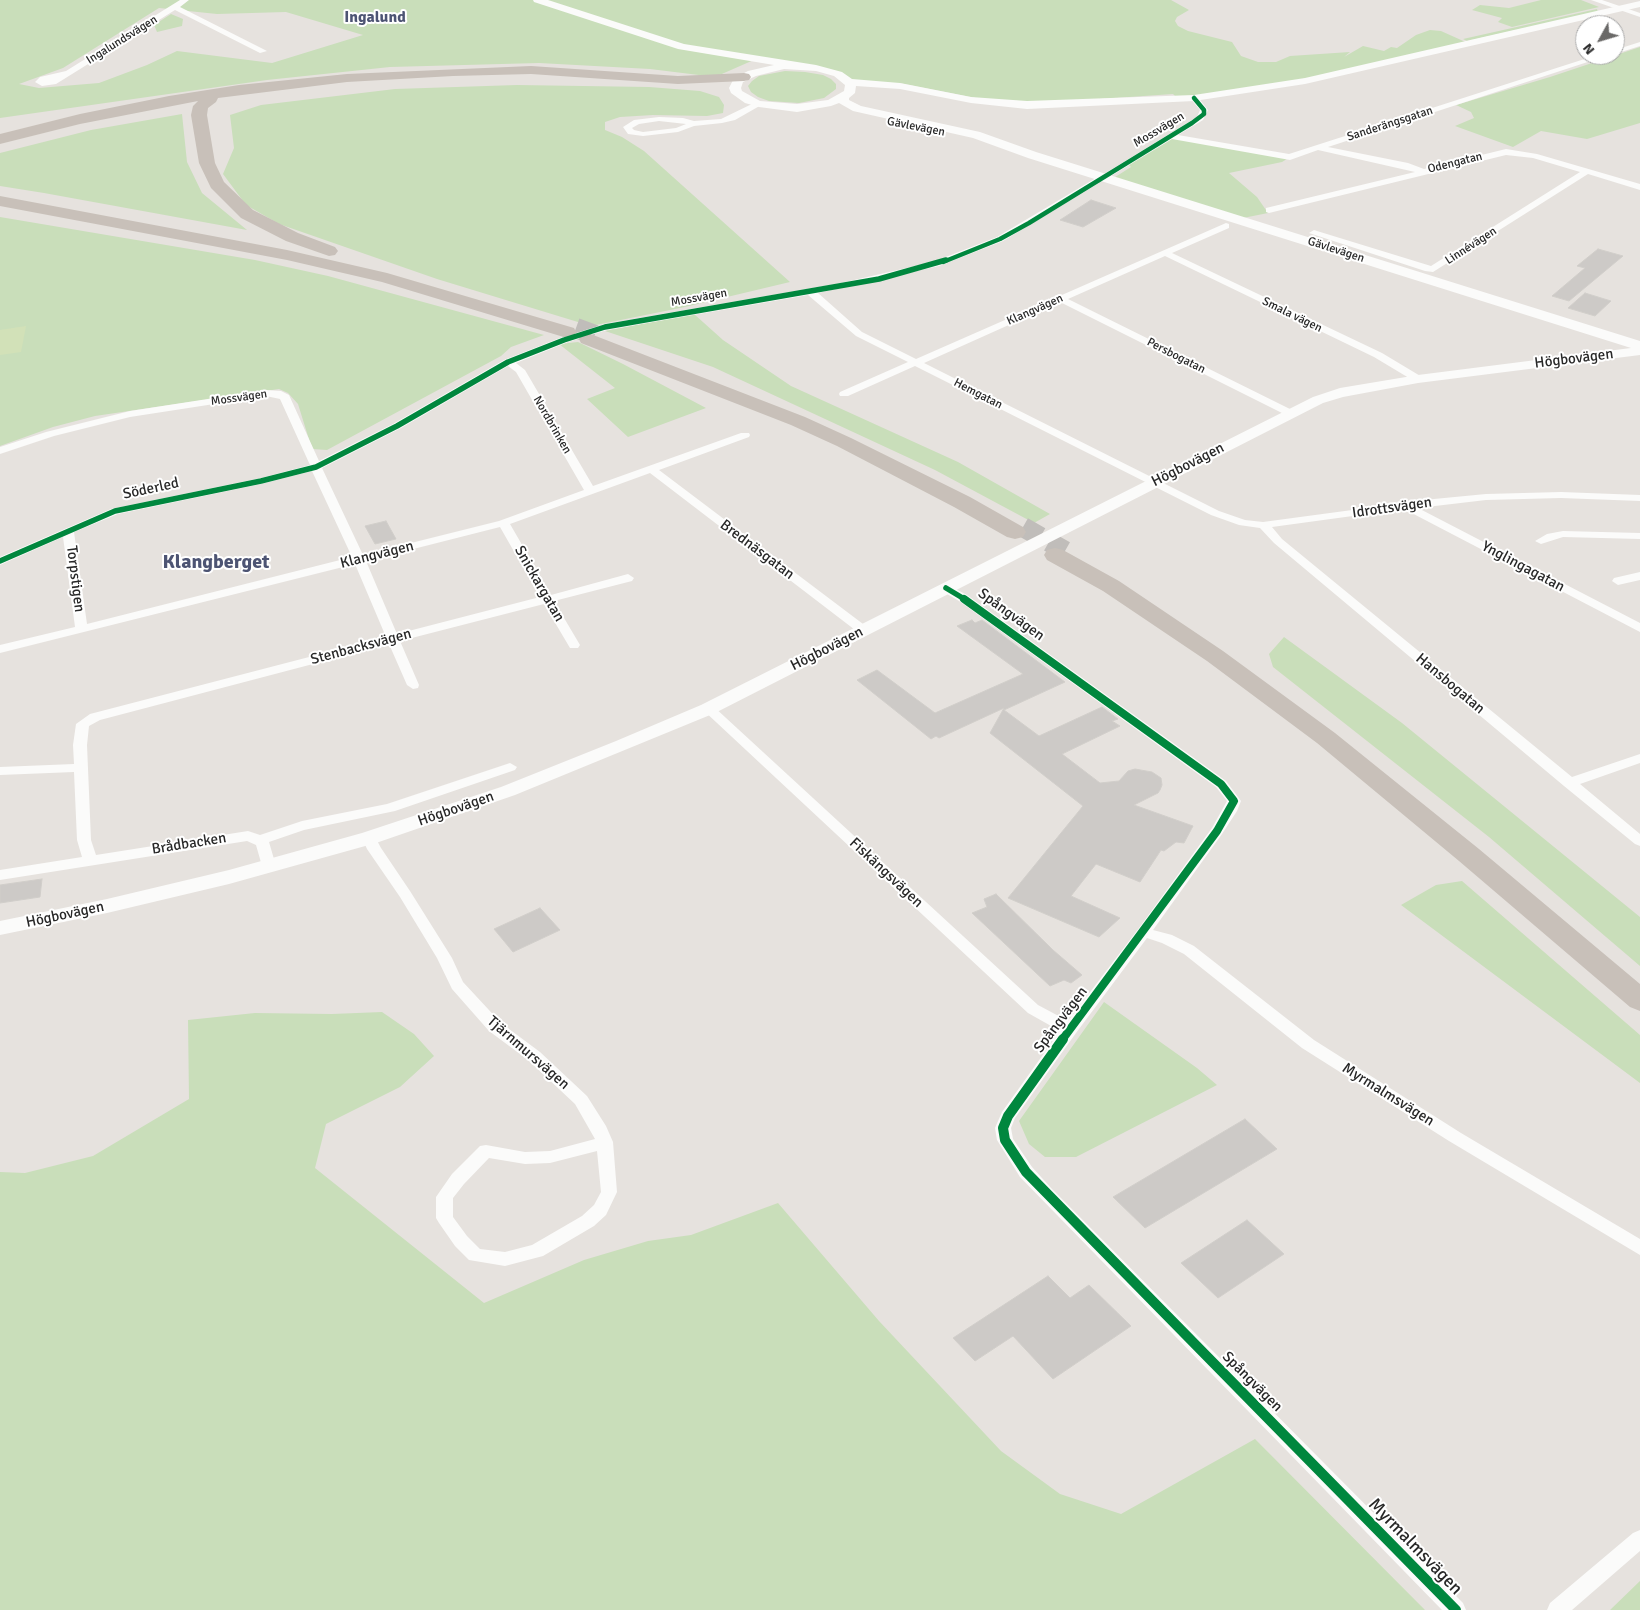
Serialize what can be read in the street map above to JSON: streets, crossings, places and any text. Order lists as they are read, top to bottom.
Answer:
{
  "streets": {
    "main road": ["Gävlevägen", "Mossvägen", "Högbovägen"],
    "street": [
      "Ingalundsvägen",
      "Sanderängsgatan",
      "Odengatan",
      "Linnévägen",
      "Klangvägen",
      "Smala vägen",
      "Persbogatan",
      "Hemgatan",
      "Nordbrinken",
      "Söderled",
      "Idrottsvägen",
      "Brednäsgatan",
      "Ynglingagatan",
      "Torpstigen",
      "Snickargatan",
      "Spångvägen",
      "Stenbacksvägen",
      "Hansbogatan",
      "Brådbacken",
      "Fiskängsvägen",
      "Tjärnmursvägen",
      "Myrmalmsvägen"
    ]
  },
  "crossings": [
    ["Sanderängsgatan", "Mossvägen"],
    ["Gävlevägen", "Mossvägen"],
    ["Mossvägen", "Hemgatan"],
    ["Mossvägen", "Nordbrinken"],
    ["Mossvägen", "Söderled"],
    ["Odengatan", "Linnévägen"],
    ["Klangvägen", "Smala vägen"],
    ["Klangvägen", "Persbogatan"],
    ["Klangvägen", "Hemgatan"],
    ["Klangvägen", "Nordbrinken"],
    ["Klangvägen", "Brednäsgatan"],
    ["Klangvägen", "Torpstigen"],
    ["Klangvägen", "Snickargatan"],
    ["Smala vägen", "Högbovägen"],
    ["Persbogatan", "Högbovägen"],
    ["Högbovägen", "Hemgatan"],
    ["Högbovägen", "Idrottsvägen"],
    ["Högbovägen", "Brednäsgatan"],
    ["Högbovägen", "Spångvägen"],
    ["Högbovägen", "Fiskängsvägen"],
    ["Högbovägen", "Tjärnmursvägen"],
    ["Hemgatan", "Idrottsvägen"],
    ["Söderled", "Torpstigen"],
    ["Idrottsvägen", "Ynglingagatan"],
    ["Idrottsvägen", "Hansbogatan"],
    ["Snickargatan", "Stenbacksvägen"],
    ["Spångvägen", "Fiskängsvägen"],
    ["Spångvägen", "Myrmalmsvägen"]
  ],
  "districts": ["Ingalund", "Klangberget"],
  "north": "bottom left"
}
